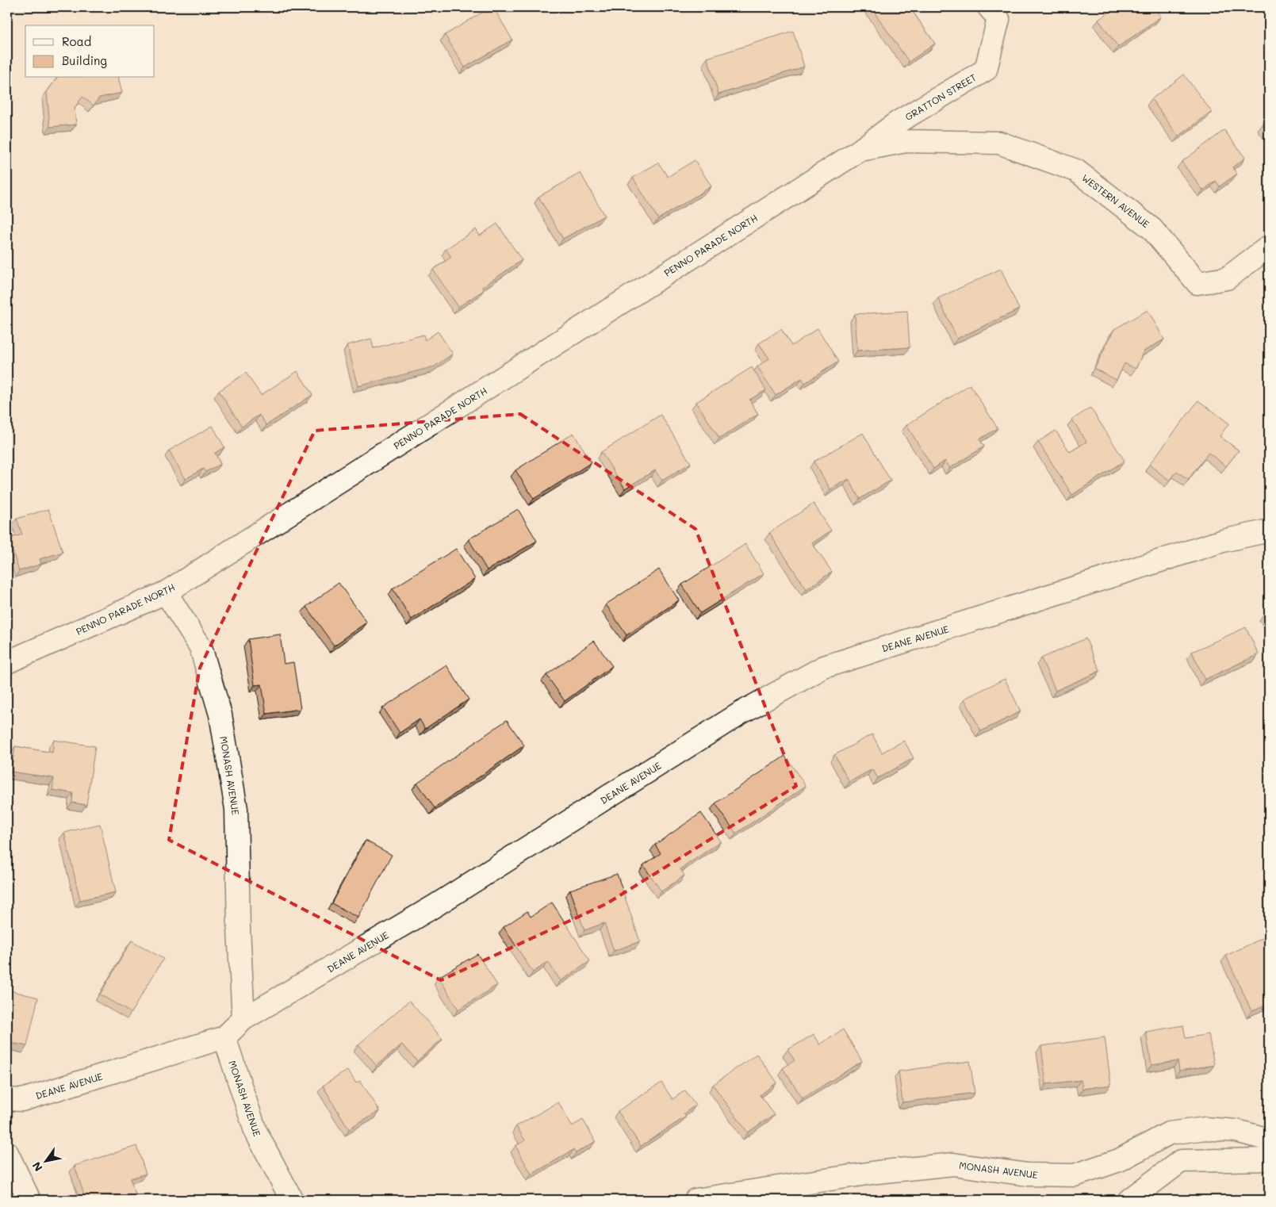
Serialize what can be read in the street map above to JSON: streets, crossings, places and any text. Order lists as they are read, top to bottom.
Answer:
{
  "streets": {
    "street": [
      "GRATTON STREET",
      "WESTERN AVENUE",
      "PENNO PARADE NORTH",
      "DEANE AVENUE",
      "MONASH AVENUE"
    ]
  },
  "crossings": [
    ["GRATTON STREET", "WESTERN AVENUE"],
    ["GRATTON STREET", "PENNO PARADE NORTH"],
    ["WESTERN AVENUE", "PENNO PARADE NORTH"],
    ["PENNO PARADE NORTH", "MONASH AVENUE"],
    ["DEANE AVENUE", "MONASH AVENUE"]
  ],
  "legend": ["Road", "Building"],
  "north": "bottom left"
}
